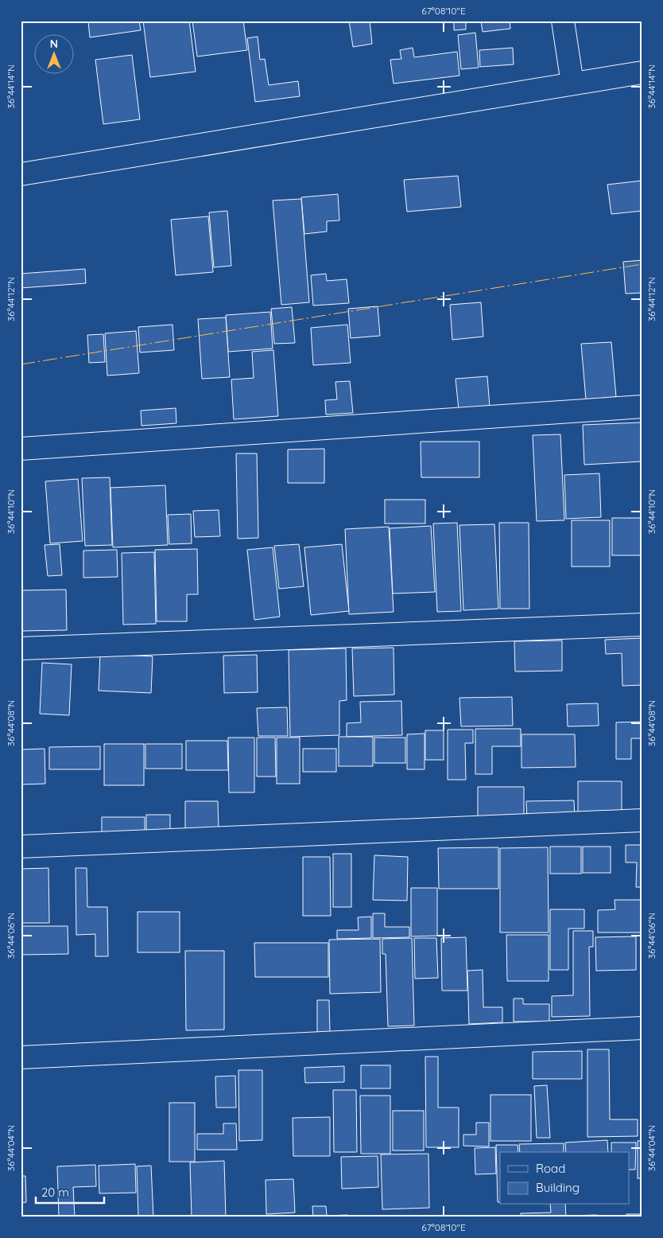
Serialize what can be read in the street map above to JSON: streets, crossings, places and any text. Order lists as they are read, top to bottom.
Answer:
{
  "legend": ["Road", "Building"],
  "scale_bar": "20 m",
  "north": "top",
  "coordinates": [
    "67°08'10\"E",
    "36°44'14\"N",
    "36°44'12\"N",
    "36°44'10\"N",
    "36°44'08\"N",
    "36°44'06\"N",
    "36°44'04\"N"
  ]
}
